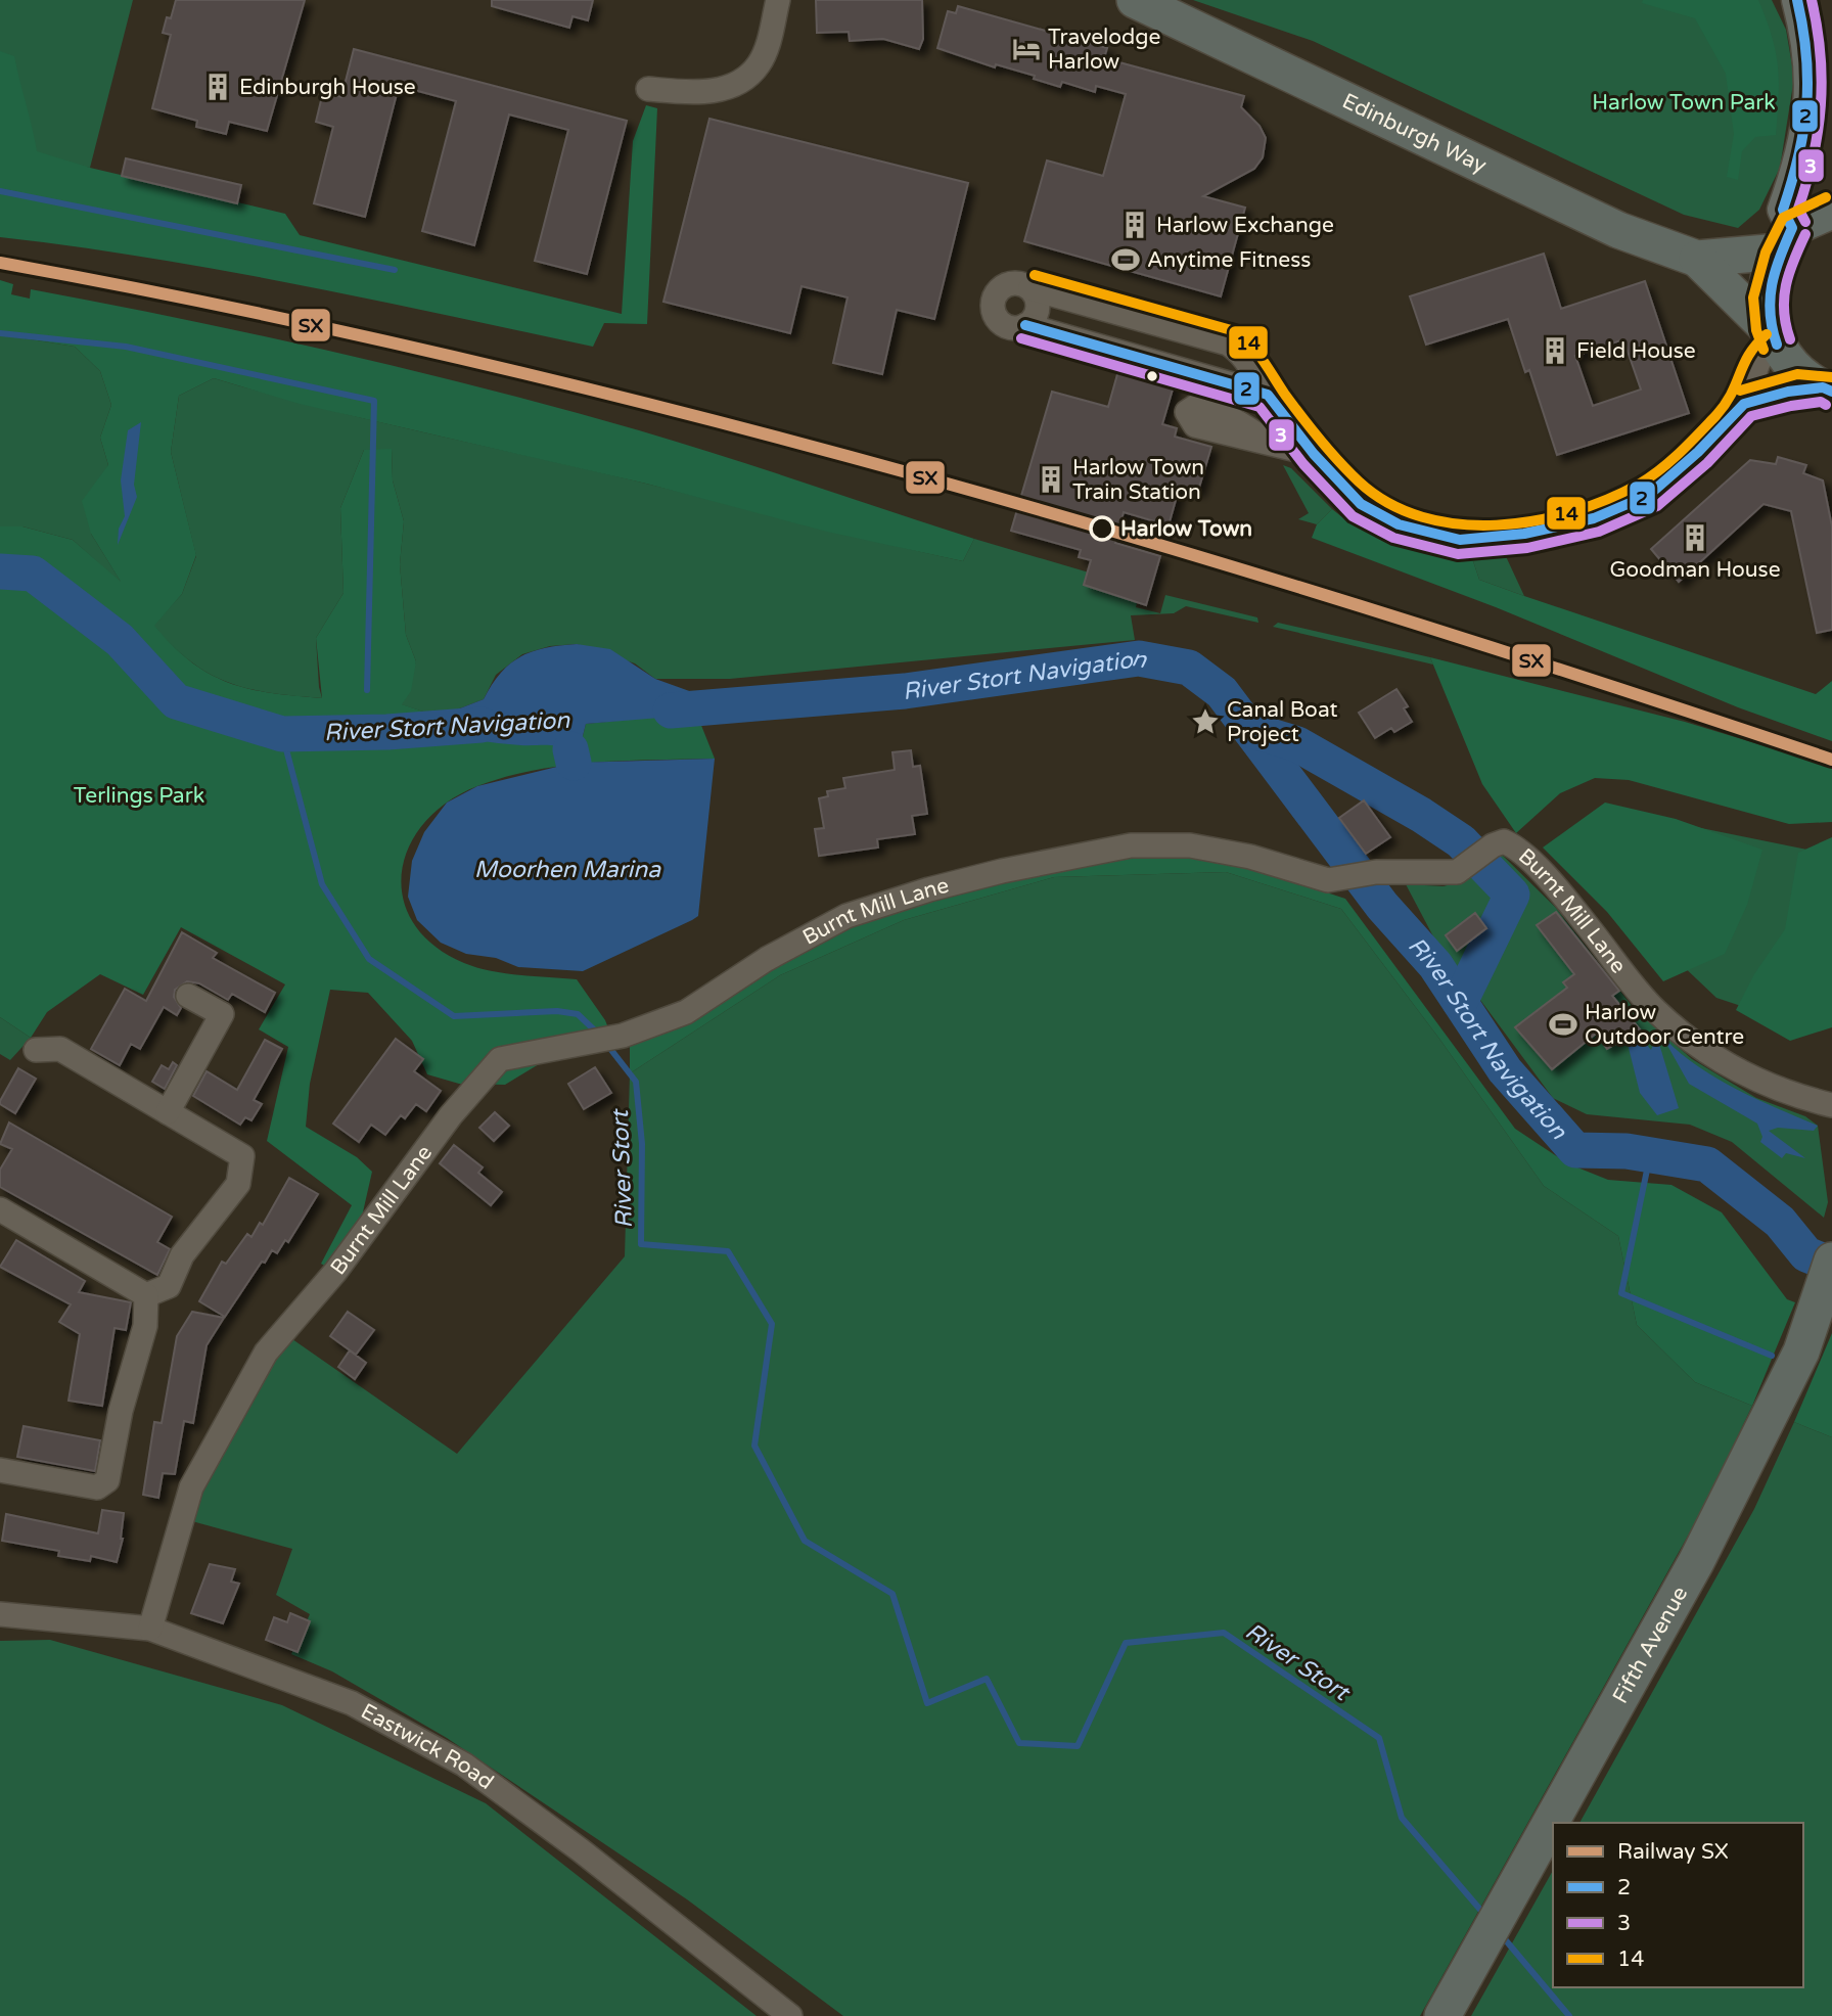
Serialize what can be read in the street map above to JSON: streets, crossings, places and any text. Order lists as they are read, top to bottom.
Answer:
{
  "streets": {
    "highway": ["Edinburgh Way", "Fifth Avenue"],
    "street": ["Burnt Mill Lane", "Eastwick Road"]
  },
  "crossings": [
    ["Burnt Mill Lane", "Eastwick Road"]
  ],
  "water": ["River Stort Navigation", "Moorhen Marina", "River Stort"],
  "parks": ["Harlow Town Park", "Terlings Park"],
  "places": {
    "hotel": ["Travelodge Harlow"],
    "building": [
      "Edinburgh House",
      "Harlow Exchange",
      "Field House",
      "Harlow Town Train Station",
      "Goodman House"
    ],
    "sports": ["Anytime Fitness", "Harlow Outdoor Centre"],
    "other": ["Harlow Town"],
    "place": ["Canal Boat Project"]
  },
  "lines": [
    "transit line 2",
    "transit line 3",
    "transit line 14",
    "rail line SX"
  ],
  "legend": [
    "Railway SX",
    "2",
    "3",
    "14"
  ]
}
